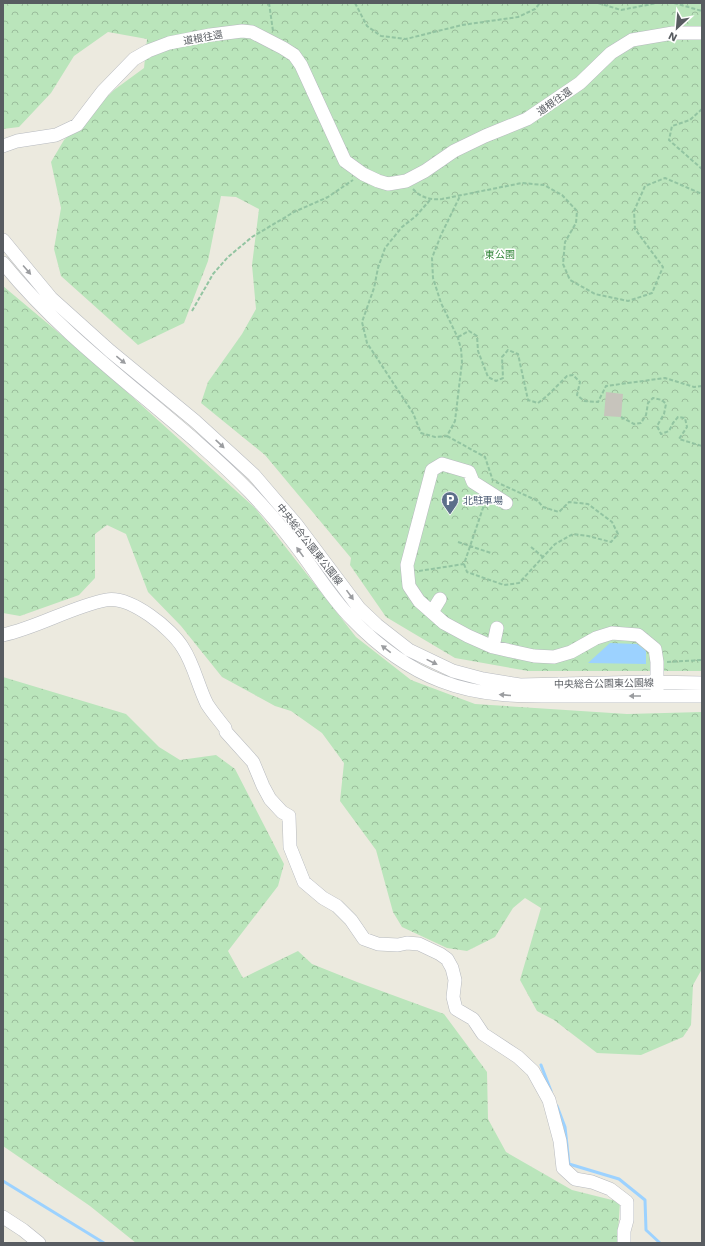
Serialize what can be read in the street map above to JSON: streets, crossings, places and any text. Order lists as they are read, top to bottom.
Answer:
{
  "streets": {
    "street": ["道根往還", "中央総合公園東公園線"]
  },
  "parks": ["東公園"],
  "places": {
    "parking": ["北駐車場"]
  },
  "north": "bottom left"
}
